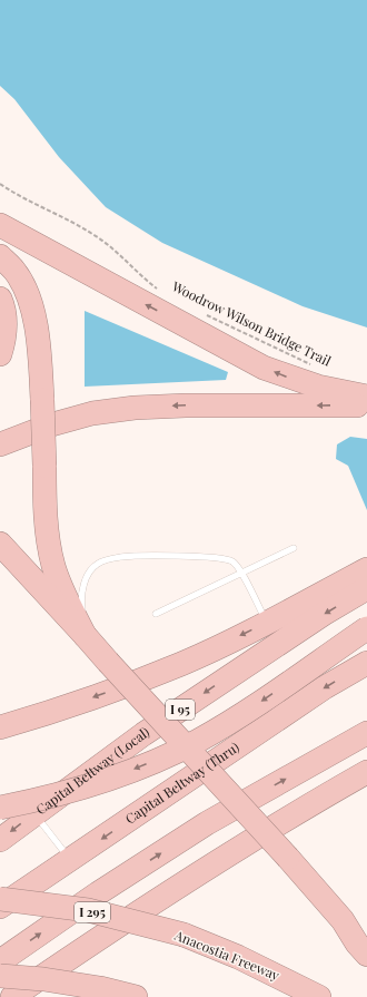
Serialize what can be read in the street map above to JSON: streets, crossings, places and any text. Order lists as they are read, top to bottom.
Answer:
{
  "streets": {
    "highway": [
      "I 95",
      "Capital Beltway (Local)",
      "Capital Beltway (Thru)",
      "I 295",
      "Anacostia Freeway"
    ],
    "path": ["Woodrow Wilson Bridge Trail"]
  }
}
